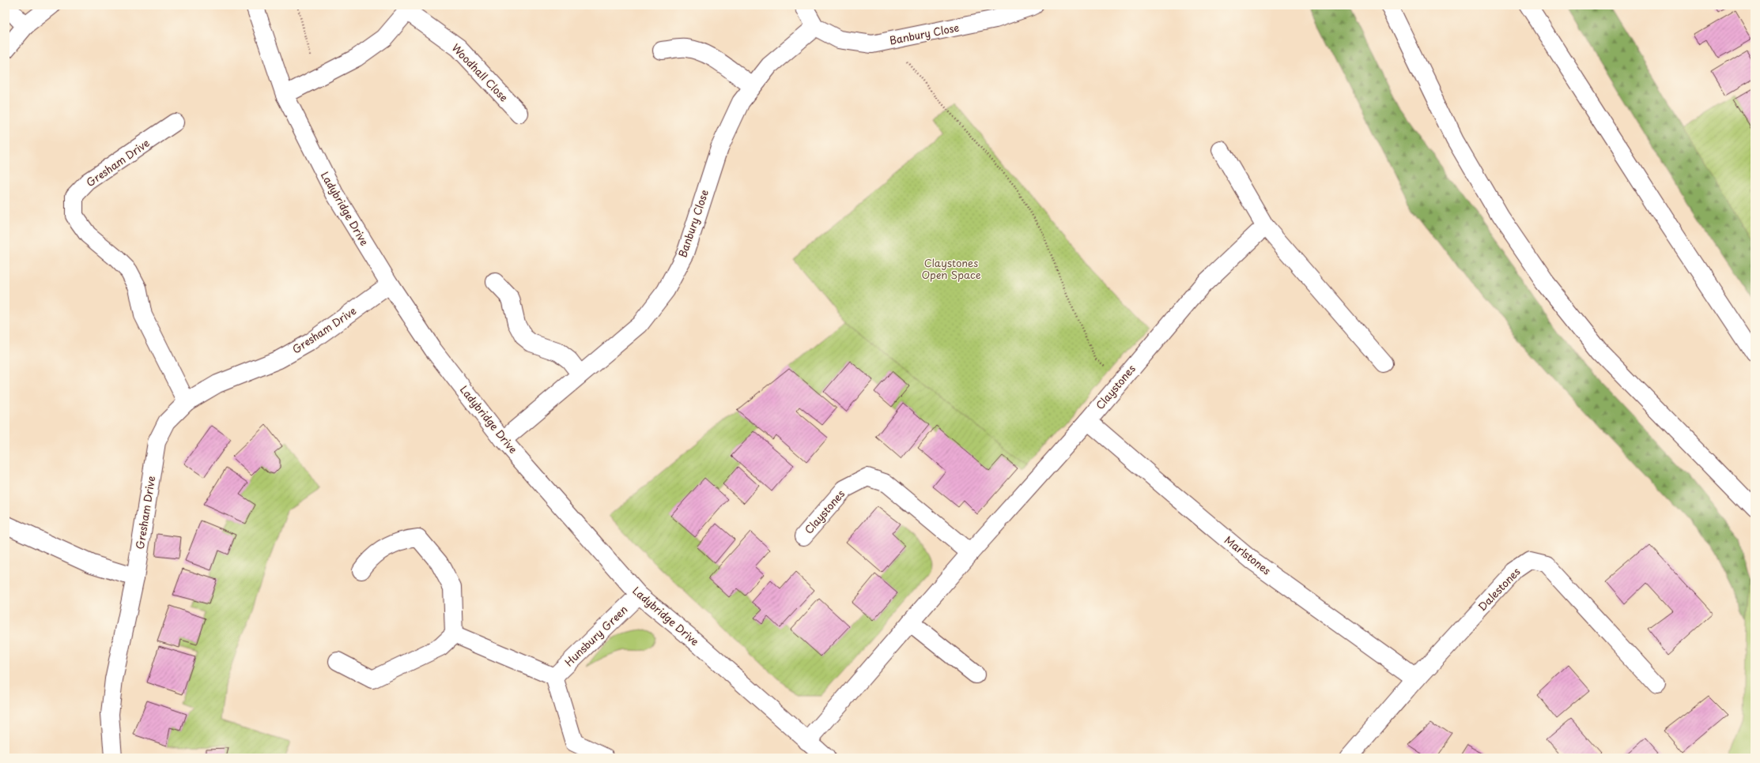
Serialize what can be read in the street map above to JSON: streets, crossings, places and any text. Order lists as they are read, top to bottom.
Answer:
{
  "streets": {
    "main road": [
      "Banbury Close",
      "Woodhall Close",
      "Gresham Drive",
      "Ladybridge Drive",
      "Claystones",
      "Marlstones",
      "Dalestones",
      "Hunsbury Green"
    ]
  },
  "crossings": [
    ["Banbury Close", "Ladybridge Drive"],
    ["Woodhall Close", "Ladybridge Drive"],
    ["Gresham Drive", "Ladybridge Drive"],
    ["Ladybridge Drive", "Claystones"],
    ["Ladybridge Drive", "Hunsbury Green"],
    ["Claystones", "Marlstones"],
    ["Marlstones", "Dalestones"]
  ],
  "parks": ["Claystones Open Space"]
}
